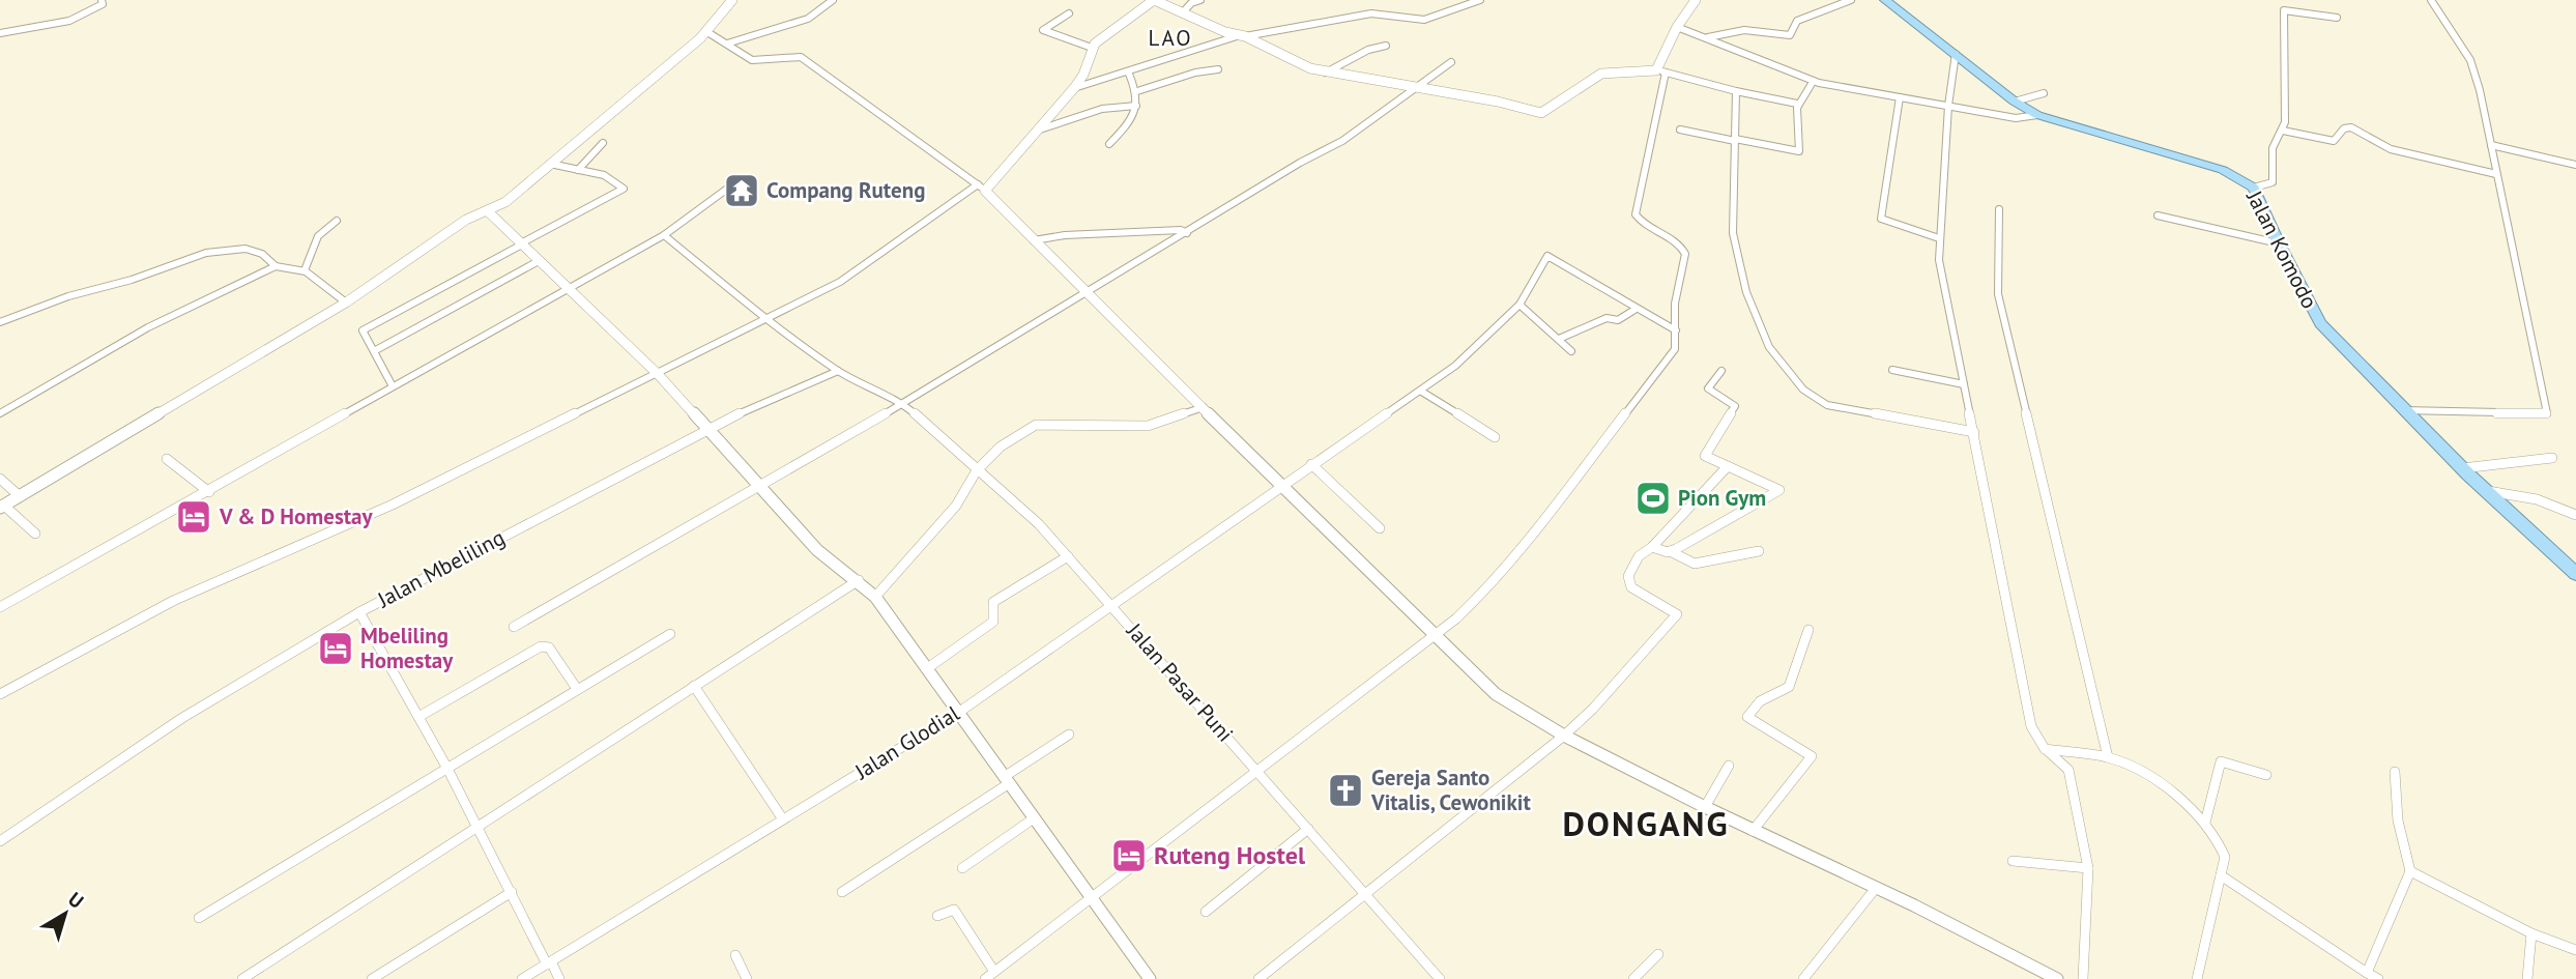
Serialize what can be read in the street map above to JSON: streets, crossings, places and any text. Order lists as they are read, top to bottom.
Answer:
{
  "streets": {
    "highway": ["Jalan Komodo"],
    "street": ["Jalan Mbeliling", "Jalan Pasar Puni", "Jalan Glodial"]
  },
  "crossings": [
    ["Jalan Mbeliling", "Jalan Pasar Puni"],
    ["Jalan Pasar Puni", "Jalan Glodial"]
  ],
  "districts": ["LAO", "DONGANG"],
  "places": {
    "temple": ["Compang Ruteng"],
    "sports": ["Pion Gym"],
    "hotel": ["V & D Homestay", "Mbeliling Homestay", "Ruteng Hostel"],
    "church": ["Gereja Santo Vitalis, Cewonikit"]
  },
  "north": "top right"
}
